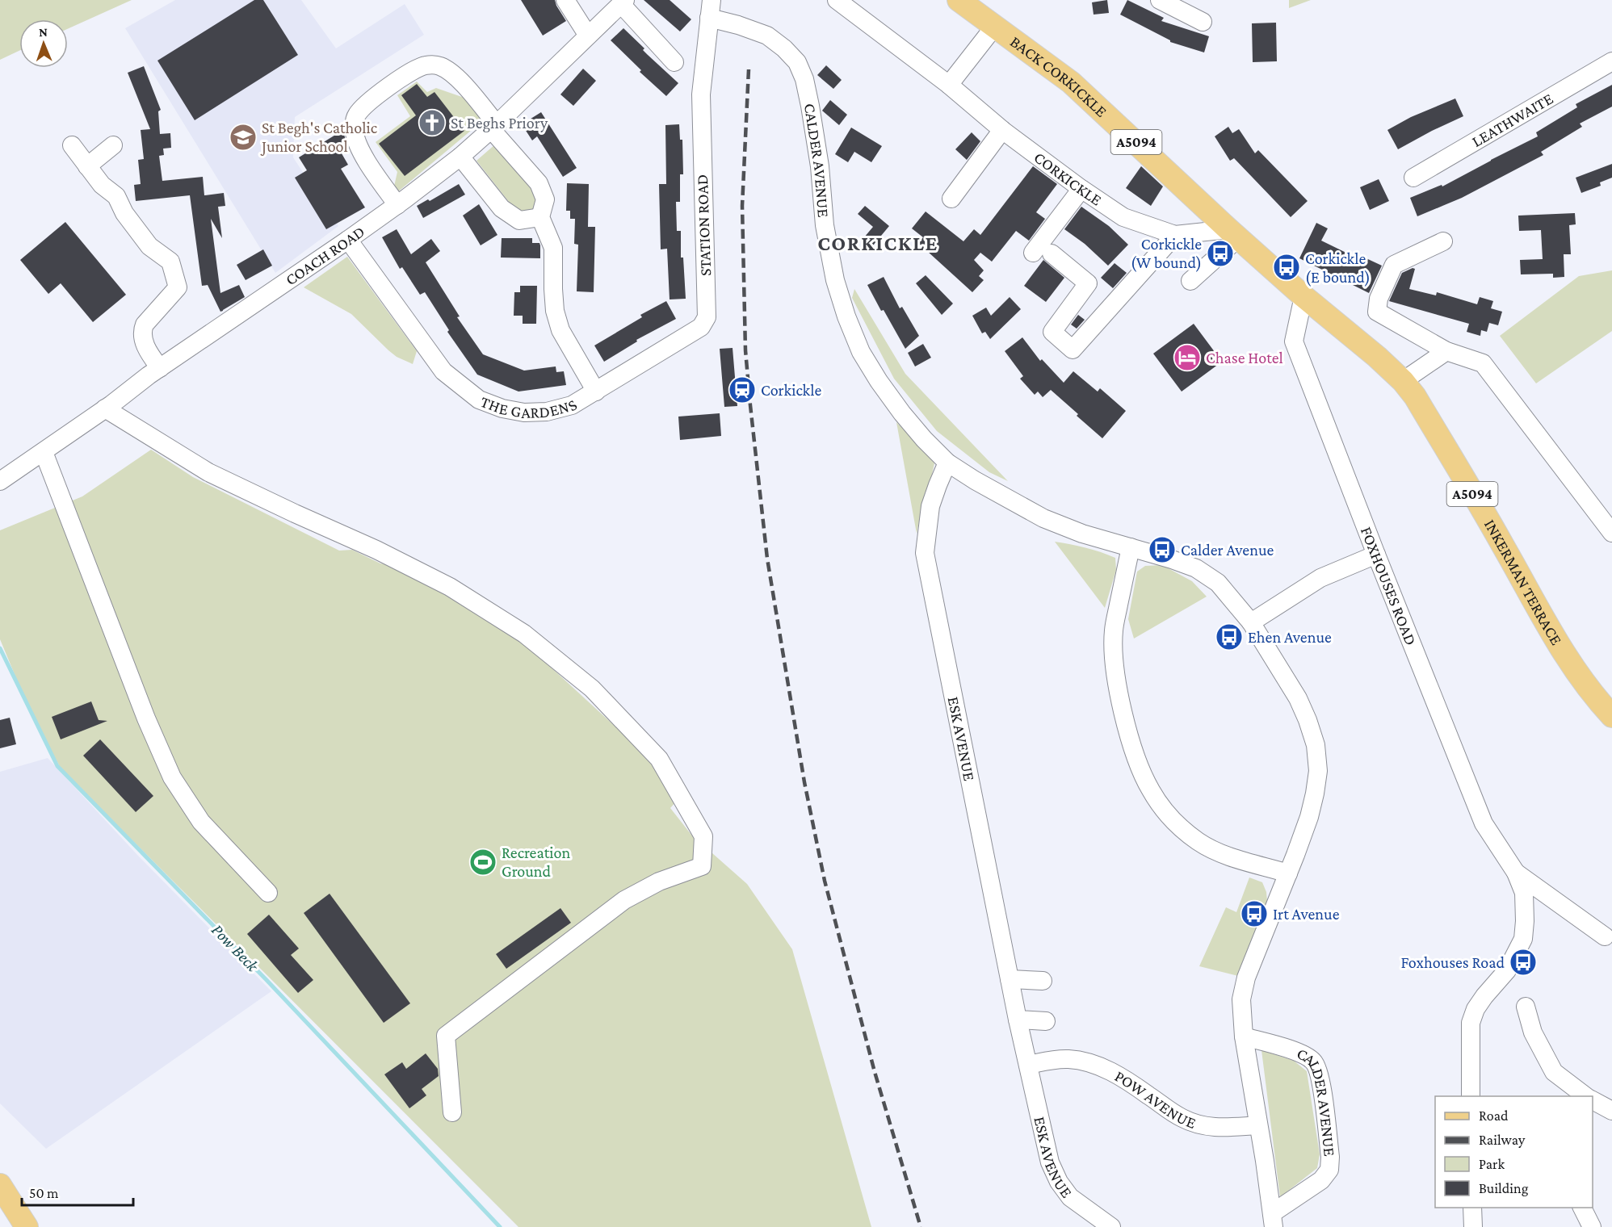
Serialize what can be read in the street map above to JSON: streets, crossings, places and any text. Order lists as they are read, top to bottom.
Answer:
{
  "streets": {
    "main road": ["BACK CORKICKLE", "A5094", "INKERMAN TERRACE"],
    "street": [
      "LEATHWAITE",
      "CALDER AVENUE",
      "CORKICKLE",
      "STATION ROAD",
      "COACH ROAD",
      "THE GARDENS",
      "FOXHOUSES ROAD",
      "ESK AVENUE",
      "POW AVENUE"
    ]
  },
  "crossings": [
    ["BACK CORKICKLE", "CORKICKLE"],
    ["BACK CORKICKLE", "INKERMAN TERRACE"],
    ["BACK CORKICKLE", "FOXHOUSES ROAD"],
    ["CALDER AVENUE", "STATION ROAD"],
    ["CALDER AVENUE", "ESK AVENUE"],
    ["CALDER AVENUE", "POW AVENUE"],
    ["STATION ROAD", "THE GARDENS"],
    ["COACH ROAD", "THE GARDENS"],
    ["INKERMAN TERRACE", "FOXHOUSES ROAD"],
    ["ESK AVENUE", "POW AVENUE"]
  ],
  "districts": ["CORKICKLE"],
  "water": ["Pow Beck"],
  "places": {
    "church": ["St Beghs Priory"],
    "school or university": ["St Begh's Catholic Junior School"],
    "bus stop": [
      "Corkickle (W bound)",
      "Corkickle (E bound)",
      "Calder Avenue",
      "Ehen Avenue",
      "Irt Avenue",
      "Foxhouses Road"
    ],
    "hotel": ["Chase Hotel"],
    "station": ["Corkickle"],
    "sports": ["Recreation Ground"]
  },
  "legend": [
    "Road",
    "Railway",
    "Park",
    "Building"
  ],
  "scale_bar": "50 m",
  "north": "top"
}
